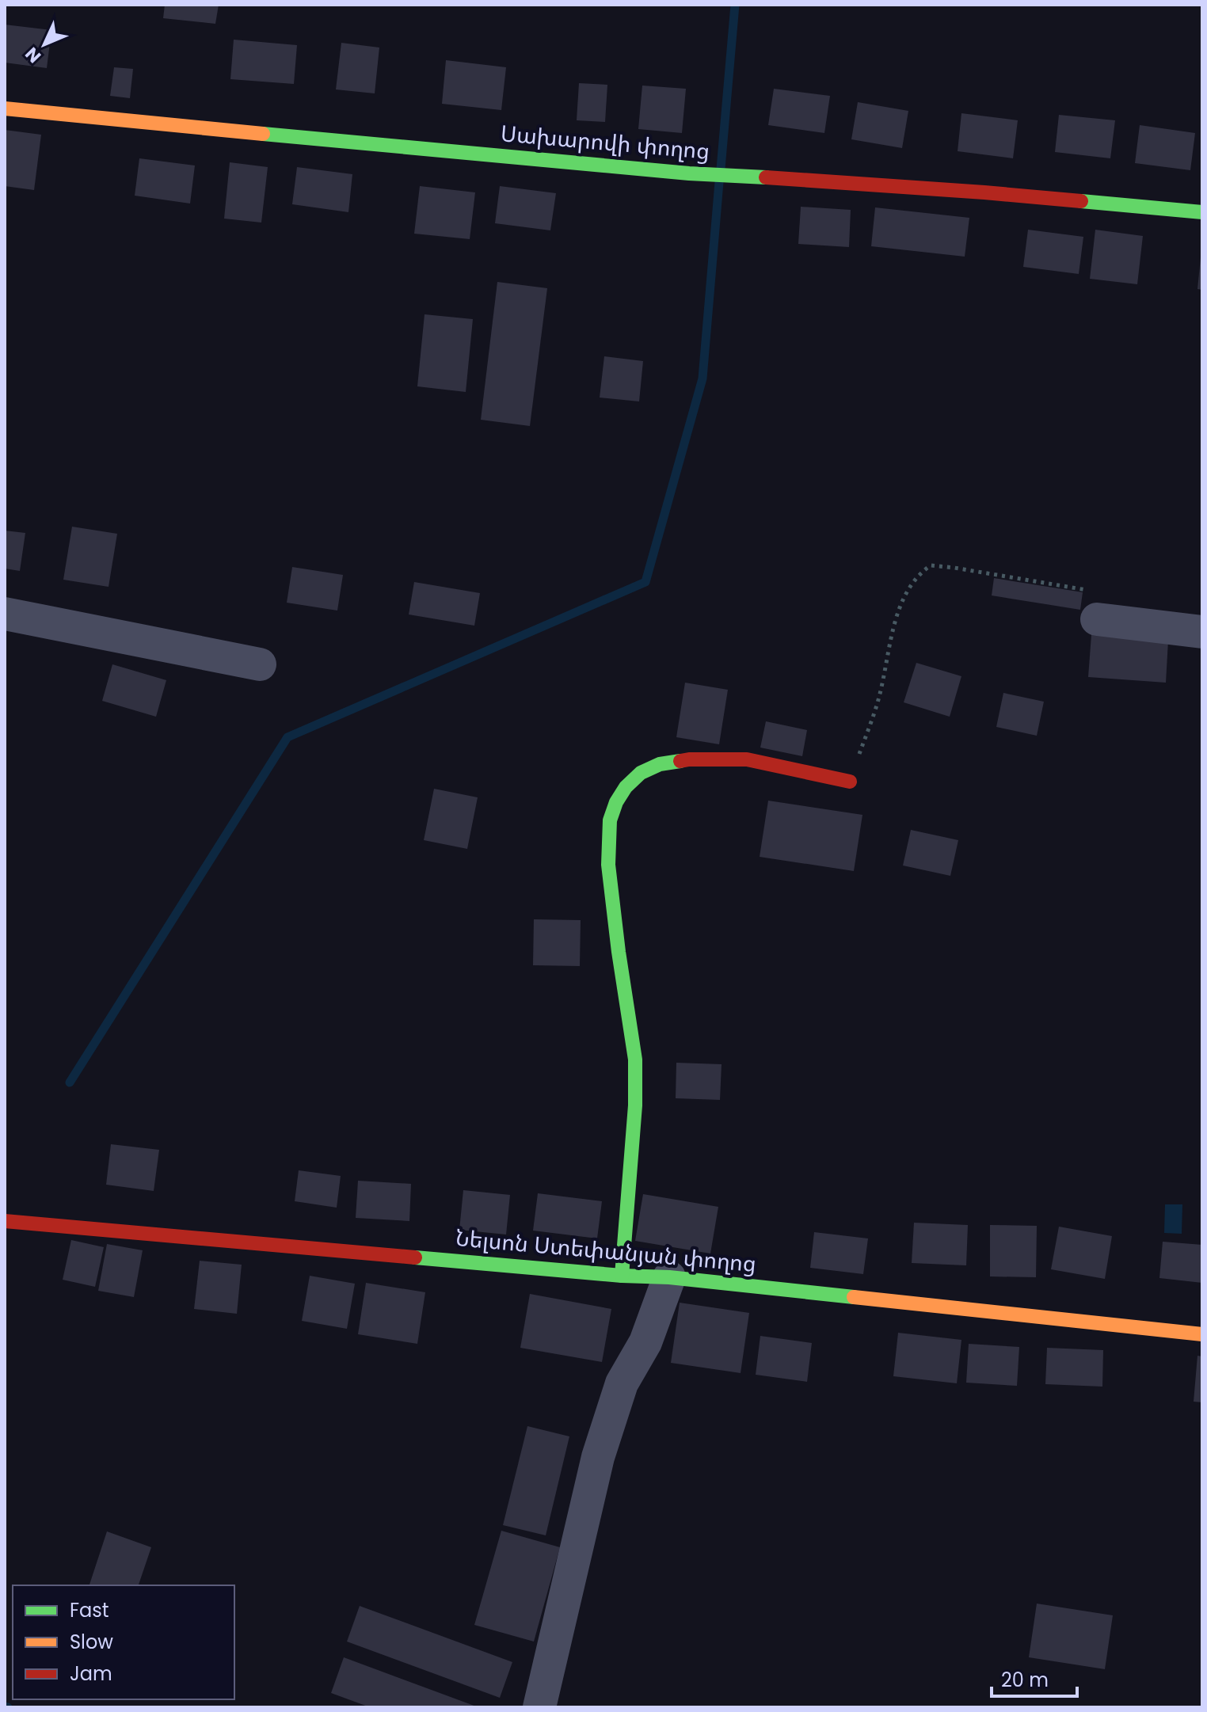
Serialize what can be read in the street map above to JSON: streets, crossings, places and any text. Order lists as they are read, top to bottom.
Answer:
{
  "streets": {
    "street": ["Սախարովի փողոց", "Նելսոն Ստեփանյան փողոց"]
  },
  "legend": ["Fast", "Slow", "Jam"],
  "scale_bar": "20 m",
  "north": "bottom left"
}
